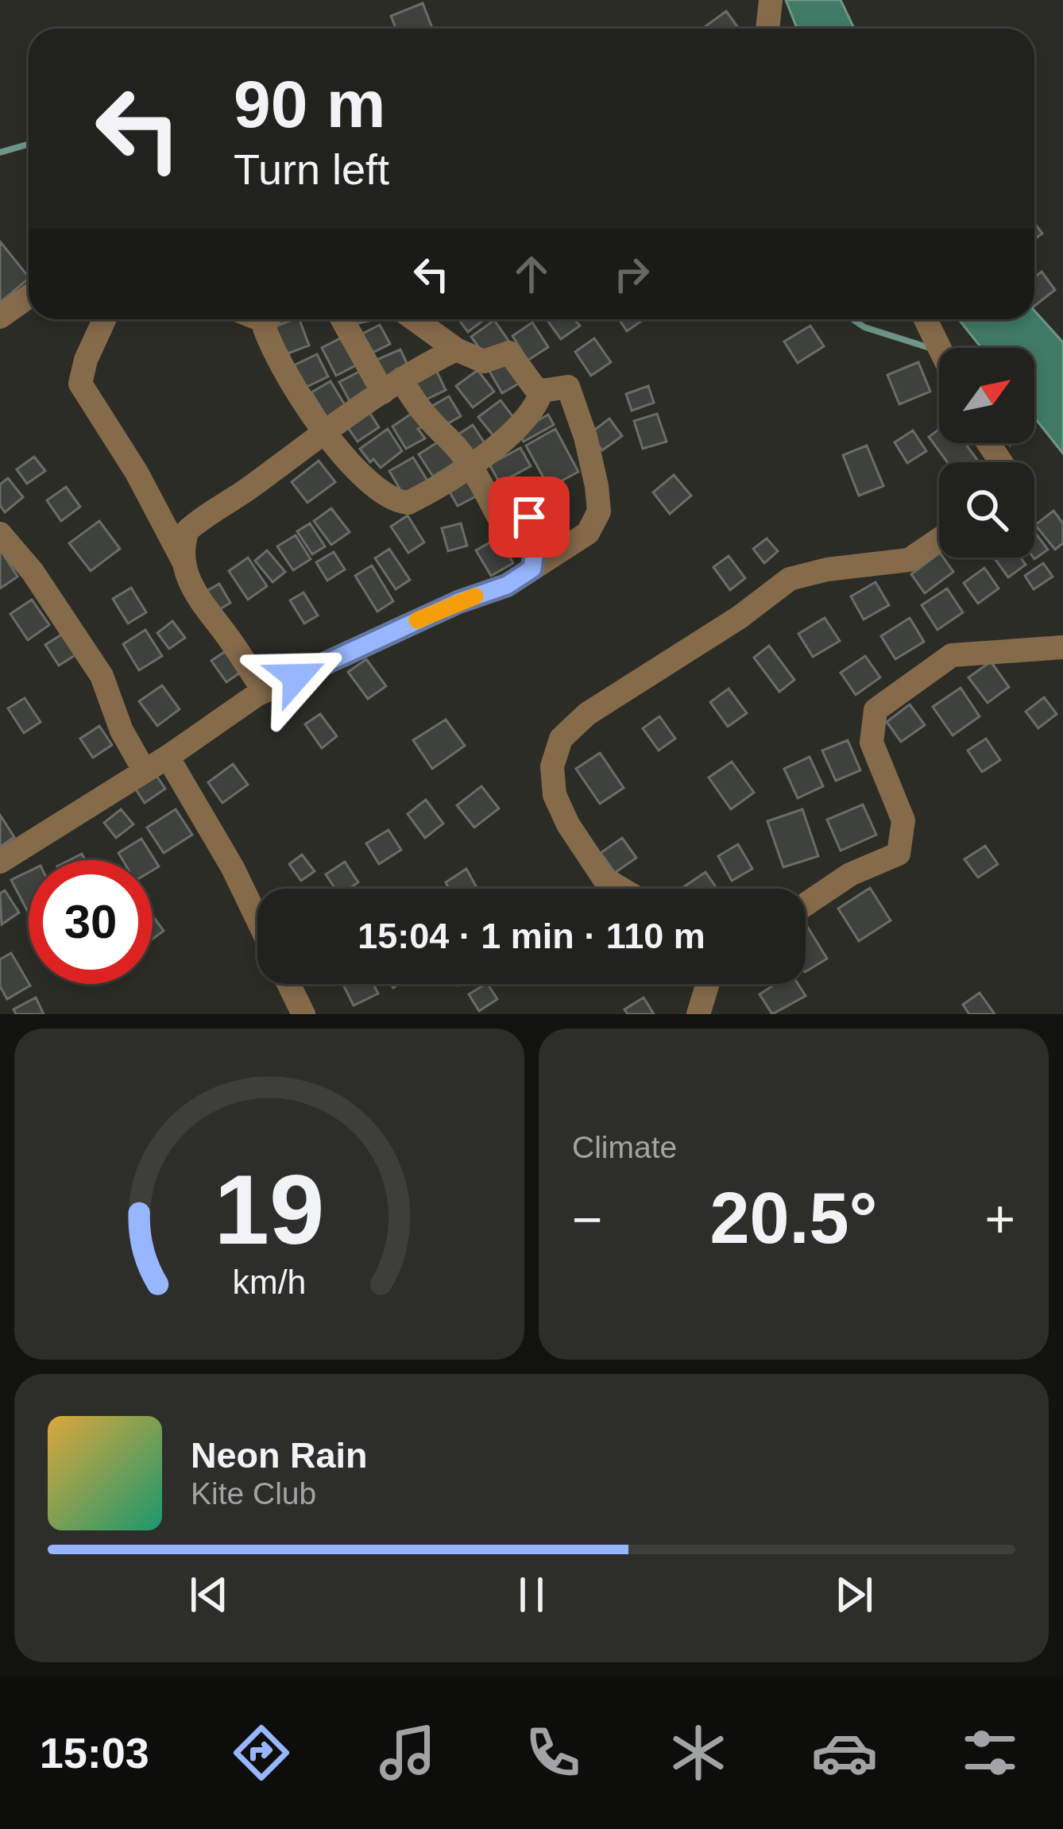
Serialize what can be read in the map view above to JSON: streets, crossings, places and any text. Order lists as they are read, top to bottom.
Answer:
{
  "north": "top right",
  "page": {
    "turn": ["90 m", "Turn left"],
    "limit": "30",
    "trip": "15:04 · 1 min · 110 m",
    "tile": "Climate",
    "heat": ["−", "20.5°", "+"],
    "song": ["Neon Rain", "Kite Club"],
    "tabs": "15:03",
    "gauge": ["19", "km/h"]
  }
}
